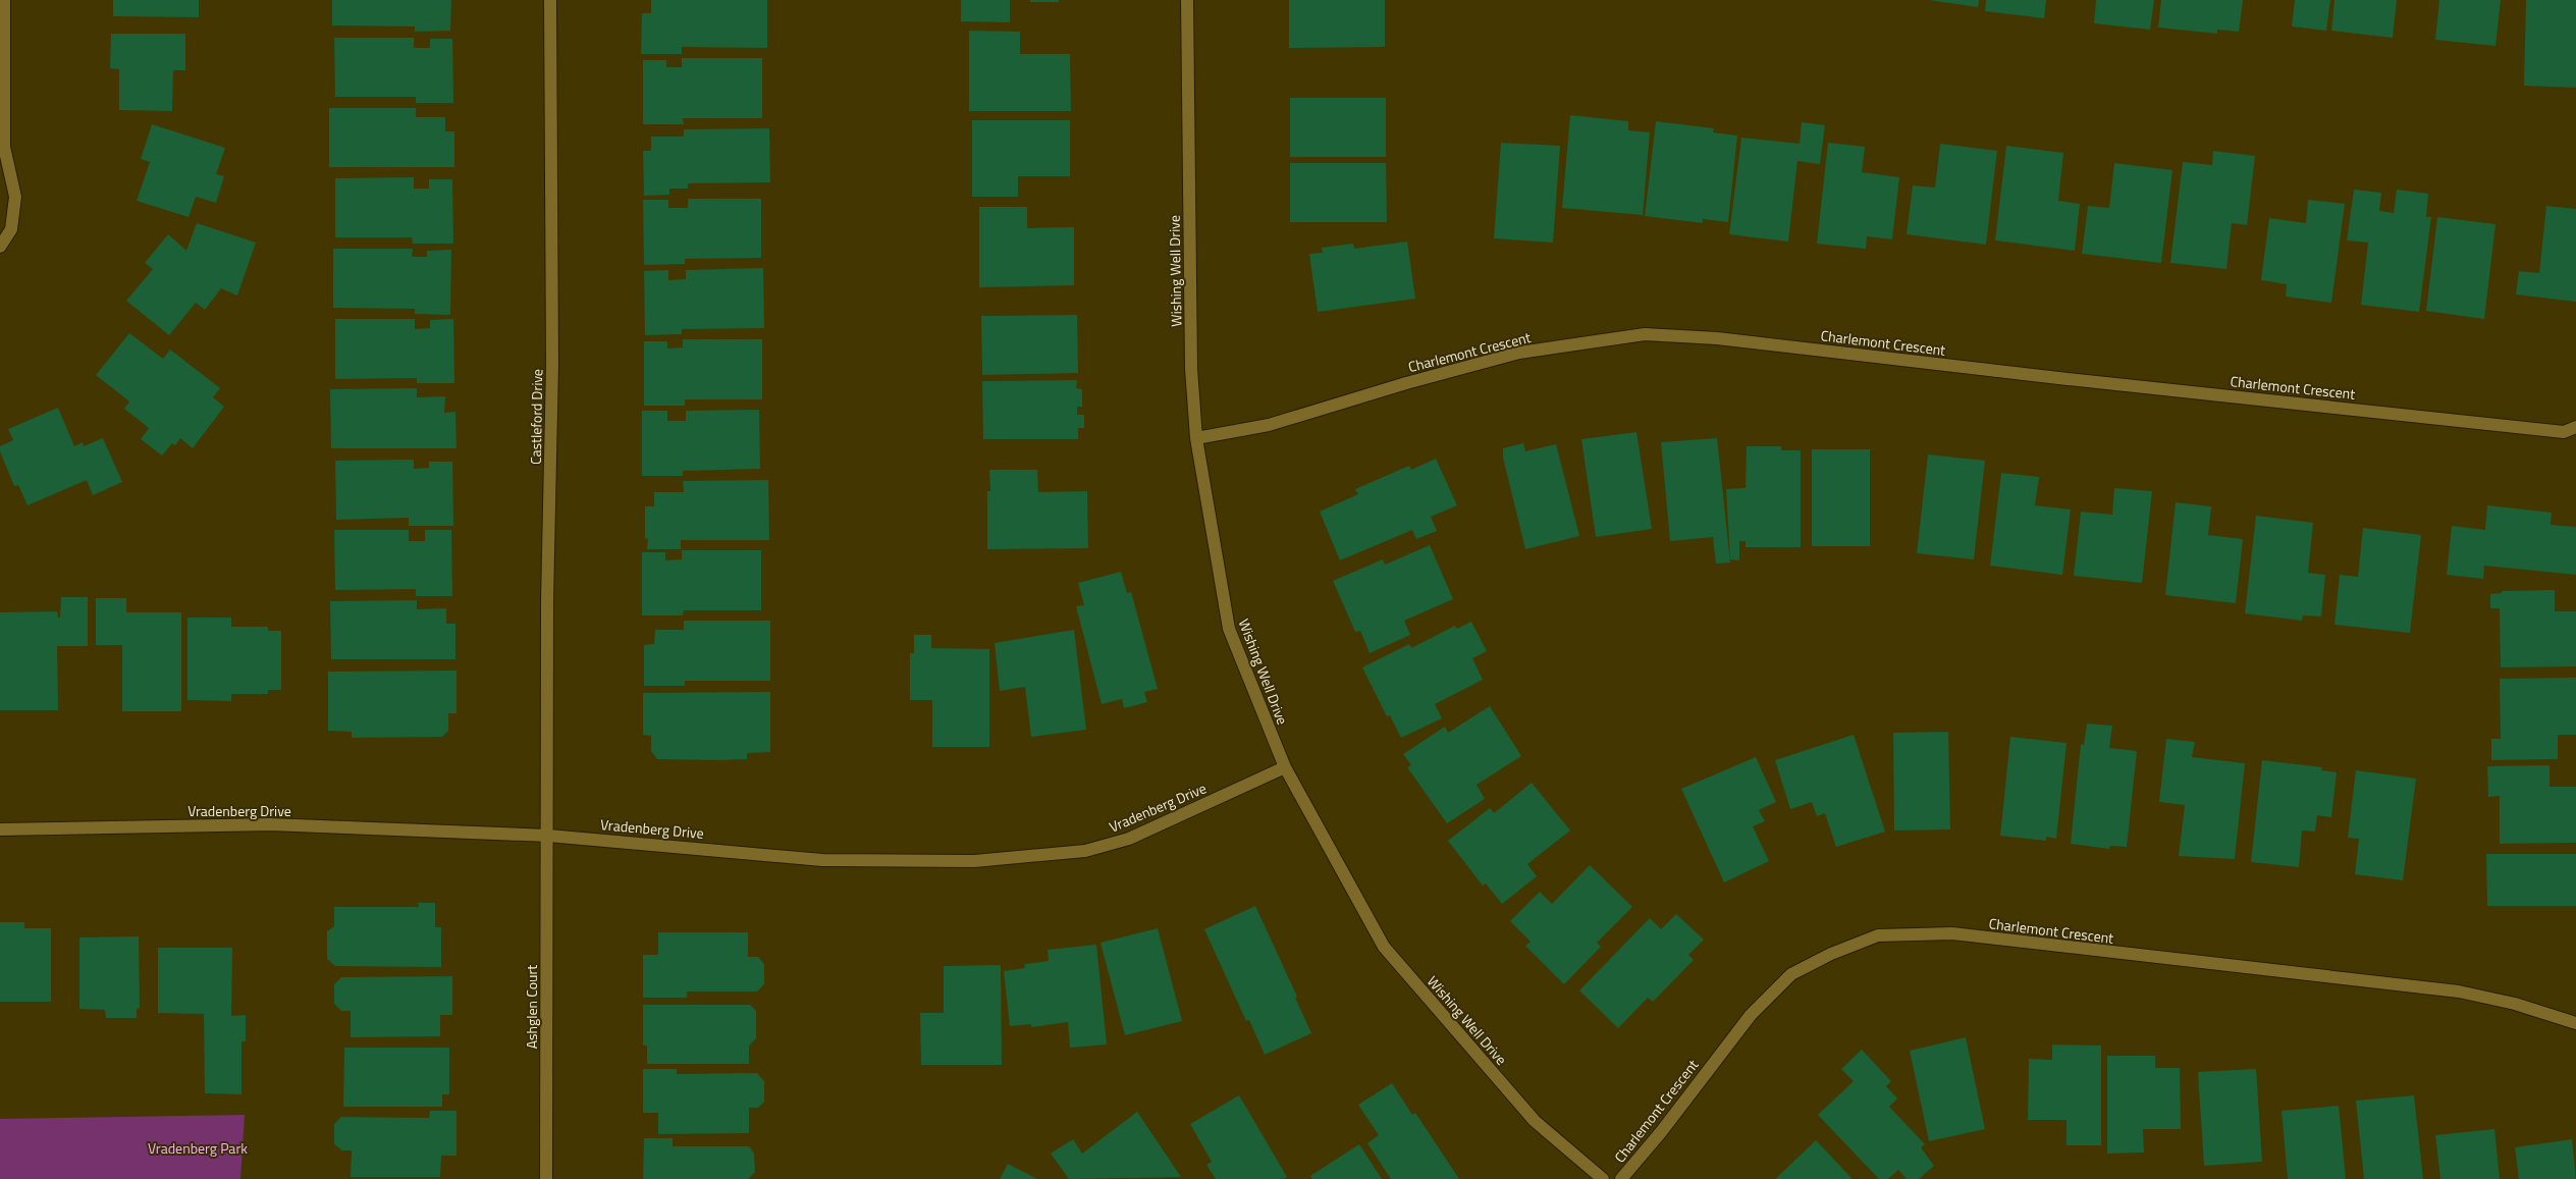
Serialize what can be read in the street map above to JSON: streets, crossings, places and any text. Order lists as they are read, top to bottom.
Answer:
{
  "streets": {
    "street": [
      "Wishing Well Drive",
      "Charlemont Crescent",
      "Castleford Drive",
      "Vradenberg Drive",
      "Ashglen Court"
    ]
  },
  "crossings": [
    ["Wishing Well Drive", "Charlemont Crescent"],
    ["Wishing Well Drive", "Vradenberg Drive"],
    ["Castleford Drive", "Vradenberg Drive"],
    ["Castleford Drive", "Ashglen Court"],
    ["Vradenberg Drive", "Ashglen Court"]
  ],
  "parks": ["Vradenberg Park"]
}
